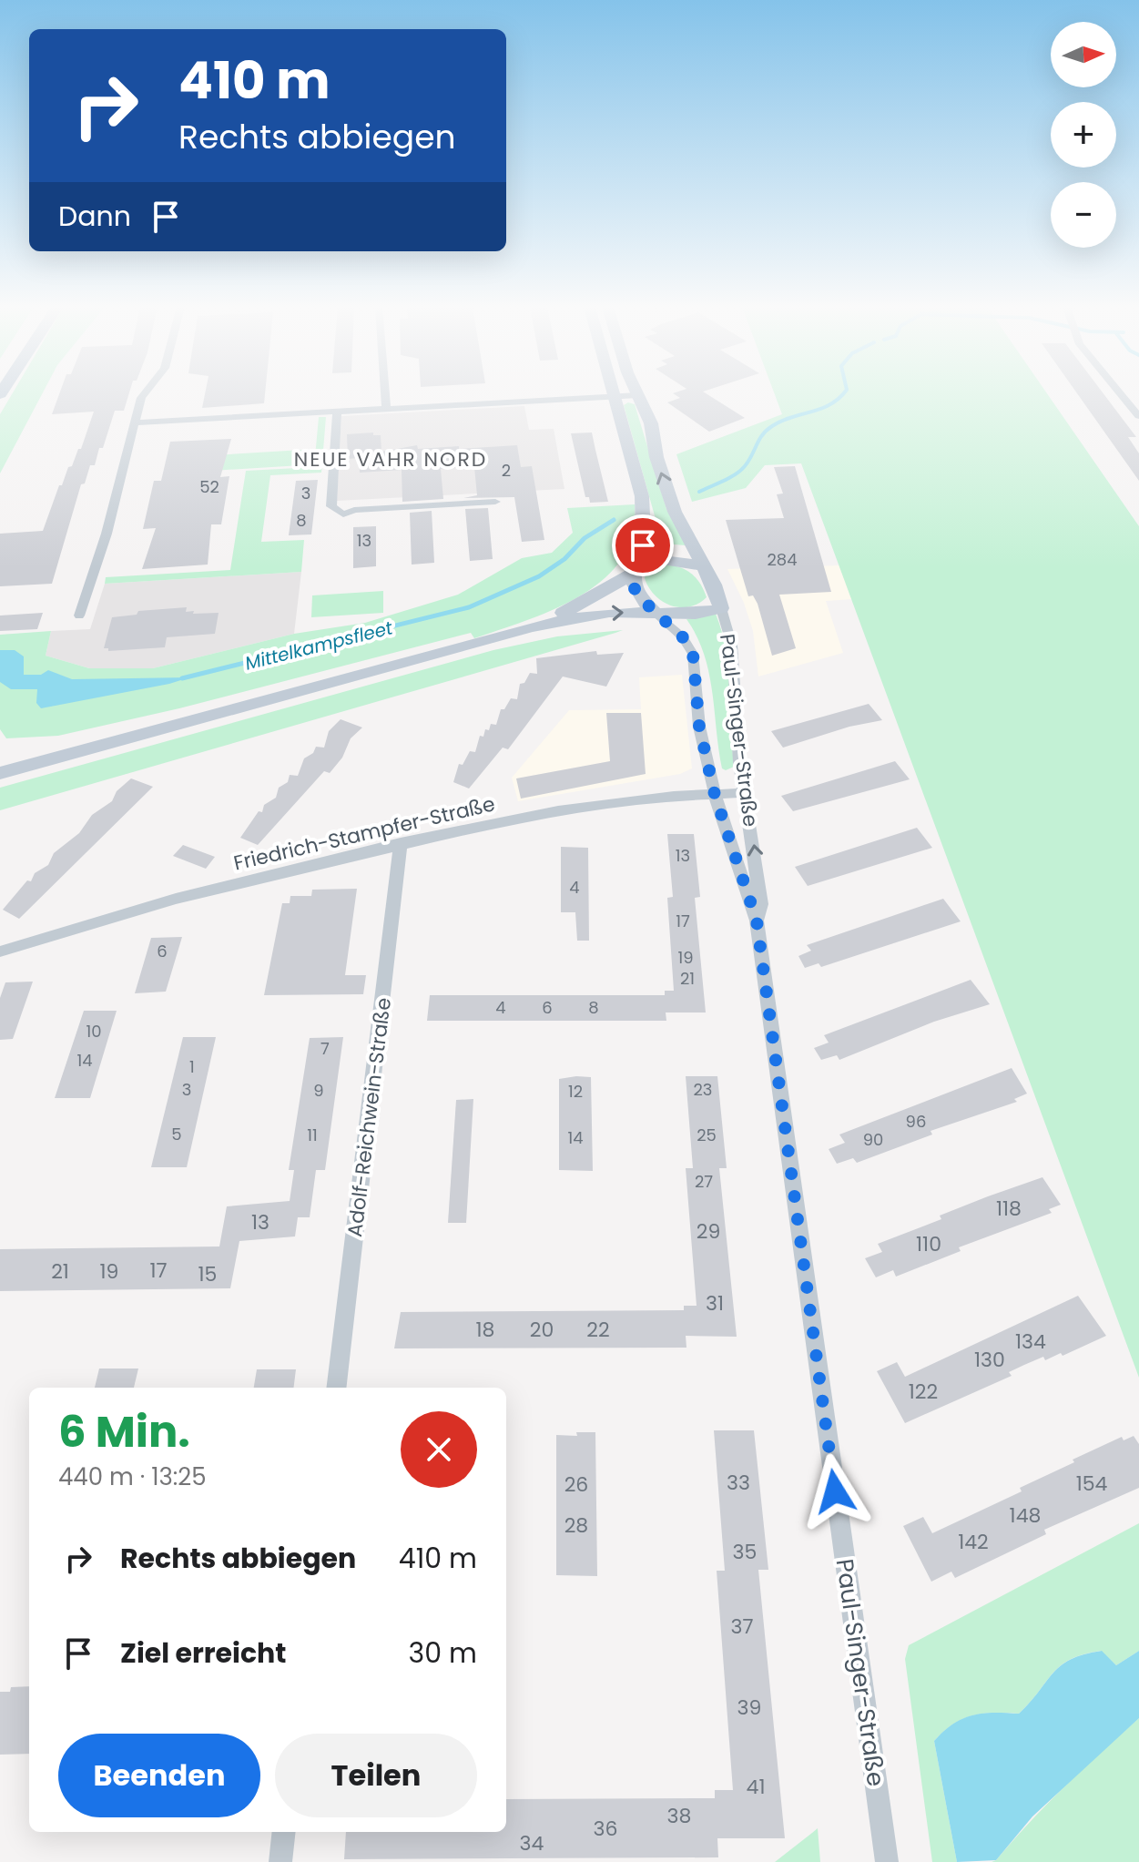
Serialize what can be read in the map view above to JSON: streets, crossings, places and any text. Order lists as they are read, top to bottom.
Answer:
{
  "streets": {
    "street": ["Paul-Singer-Straße", "Friedrich-Stampfer-Straße", "Adolf-Reichwein-Straße"]
  },
  "crossings": [
    ["Paul-Singer-Straße", "Friedrich-Stampfer-Straße"],
    ["Friedrich-Stampfer-Straße", "Adolf-Reichwein-Straße"]
  ],
  "districts": ["NEUE VAHR NORD"],
  "water": ["Mittelkampsfleet"],
  "house_numbers": [
    "2",
    "52",
    "3",
    "8",
    "13",
    "284",
    "13",
    "4",
    "17",
    "6",
    "19",
    "21",
    "4",
    "6",
    "8",
    "10",
    "7",
    "14",
    "1",
    "3",
    "23",
    "9",
    "12",
    "96",
    "5",
    "11",
    "25",
    "14",
    "90",
    "27",
    "118",
    "13",
    "29",
    "110",
    "17",
    "21",
    "19",
    "15",
    "31",
    "18",
    "20",
    "22",
    "134",
    "130",
    "122",
    "33",
    "154",
    "26",
    "148",
    "28",
    "142",
    "35",
    "37",
    "39",
    "41",
    "38",
    "36",
    "34"
  ],
  "north": "right",
  "page": {
    "map_buttons": ["+", "−"],
    "turn": ["410 m", "Rechts abbiegen"],
    "then": "Dann",
    "heading": ["6 Min.", "440 m · 13:25"],
    "list": [
      {
        "name": "Rechts abbiegen",
        "value": "410 m"
      },
      {
        "name": "Ziel erreicht",
        "value": "30 m"
      }
    ],
    "buttons": ["Beenden", "Teilen"]
  }
}
